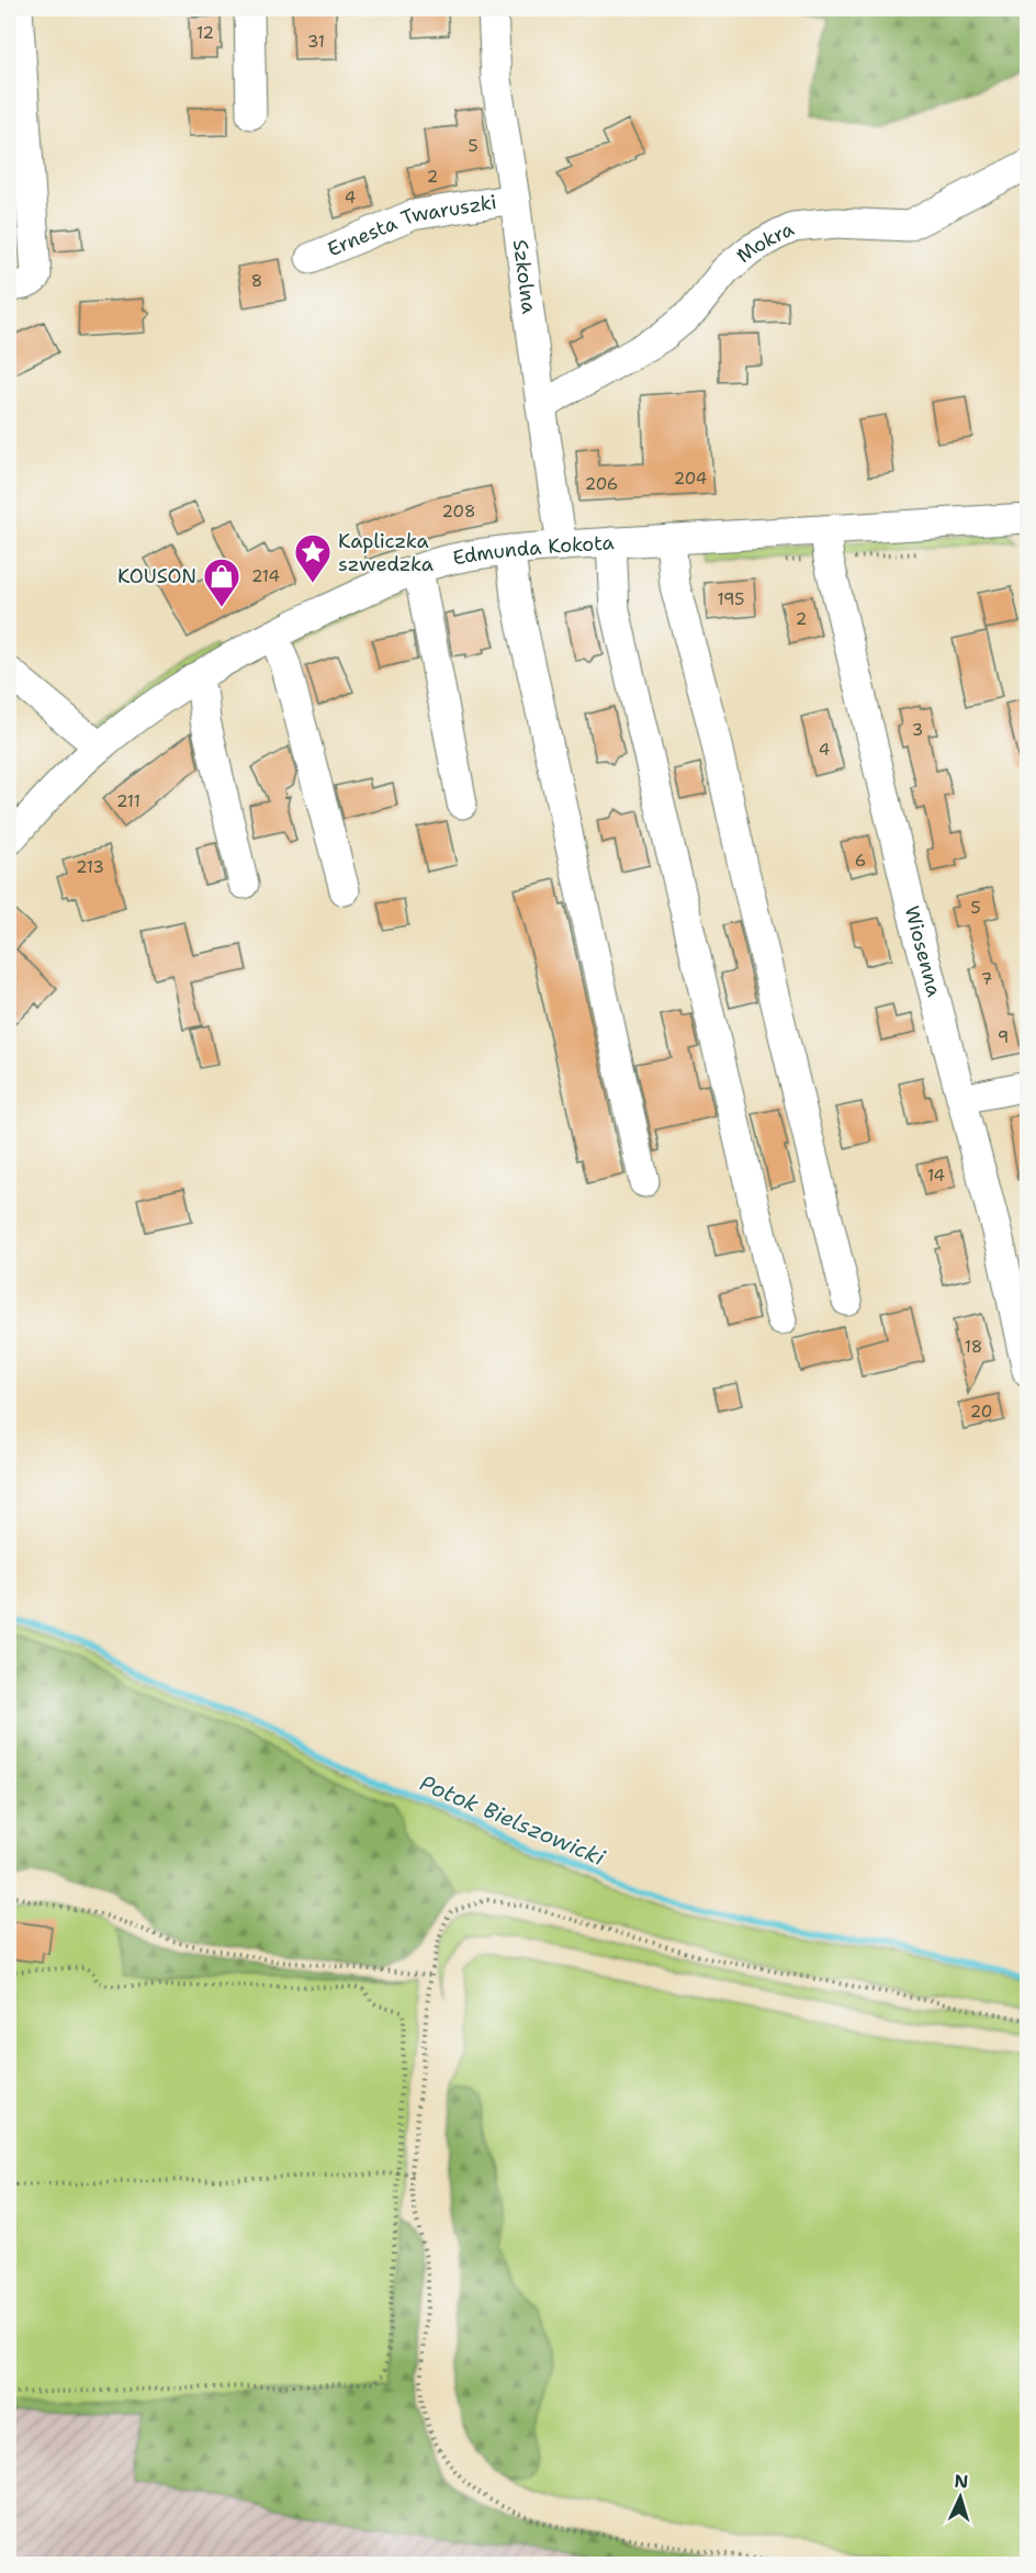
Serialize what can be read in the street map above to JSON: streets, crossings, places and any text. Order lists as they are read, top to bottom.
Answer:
{
  "streets": {
    "street": [
      "Ernesta Twaruszki",
      "Mokra",
      "Szkolna",
      "Edmunda Kokota",
      "Wiosenna"
    ]
  },
  "crossings": [
    ["Ernesta Twaruszki", "Szkolna"],
    ["Mokra", "Szkolna"],
    ["Szkolna", "Edmunda Kokota"],
    ["Edmunda Kokota", "Wiosenna"]
  ],
  "water": ["Potok Bielszowicki"],
  "places": {
    "place": ["Kapliczka szwedzka"],
    "shop": ["KOUSON"]
  },
  "house_numbers": [
    "12",
    "31",
    "5",
    "2",
    "4",
    "8",
    "204",
    "206",
    "208",
    "214",
    "195",
    "2",
    "3",
    "4",
    "211",
    "6",
    "213",
    "5",
    "7",
    "9",
    "14",
    "18",
    "20"
  ],
  "north": "top"
}
